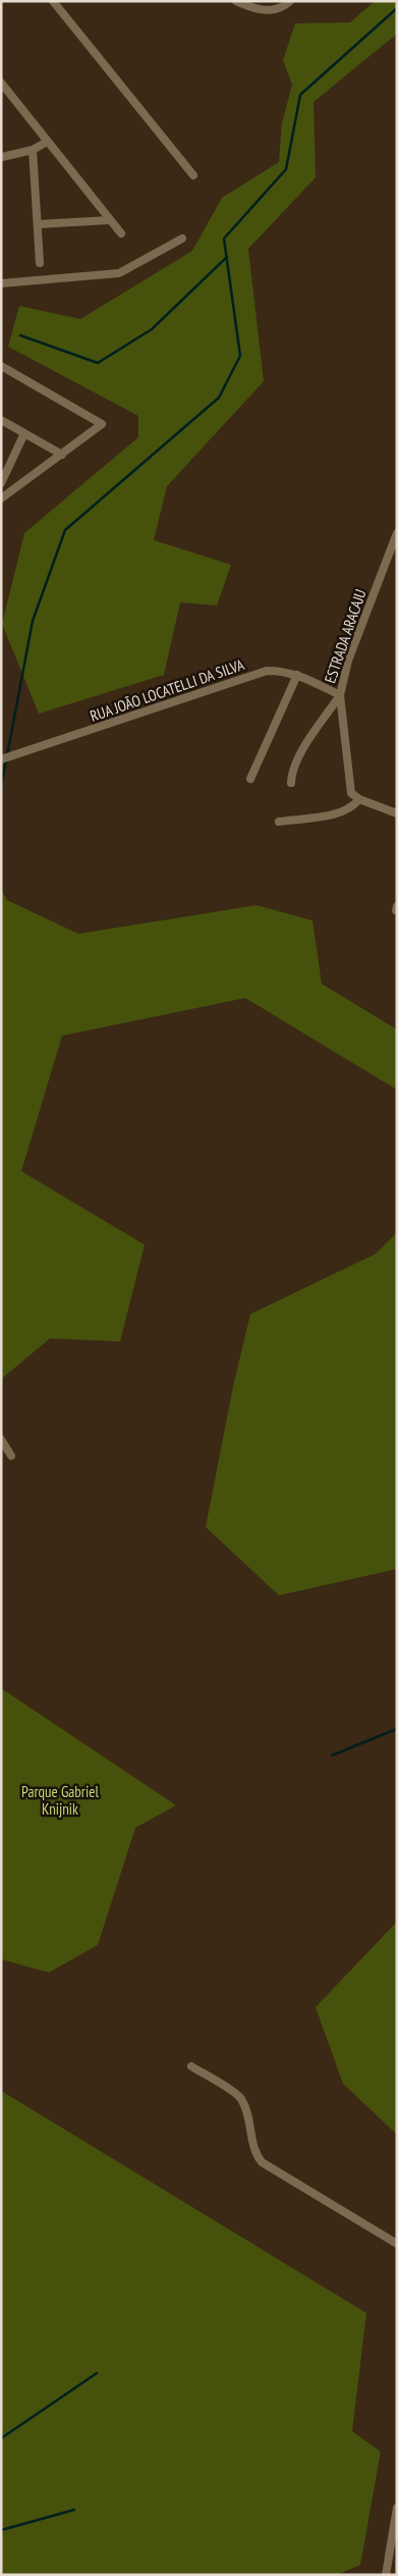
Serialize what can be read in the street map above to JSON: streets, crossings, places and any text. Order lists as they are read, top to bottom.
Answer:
{
  "streets": {
    "street": ["ESTRADA ARACAJU", "RUA JOÃO LOCATELLI DA SILVA"]
  },
  "crossings": [
    ["ESTRADA ARACAJU", "RUA JOÃO LOCATELLI DA SILVA"]
  ],
  "parks": ["Parque Gabriel Knijnik"]
}
